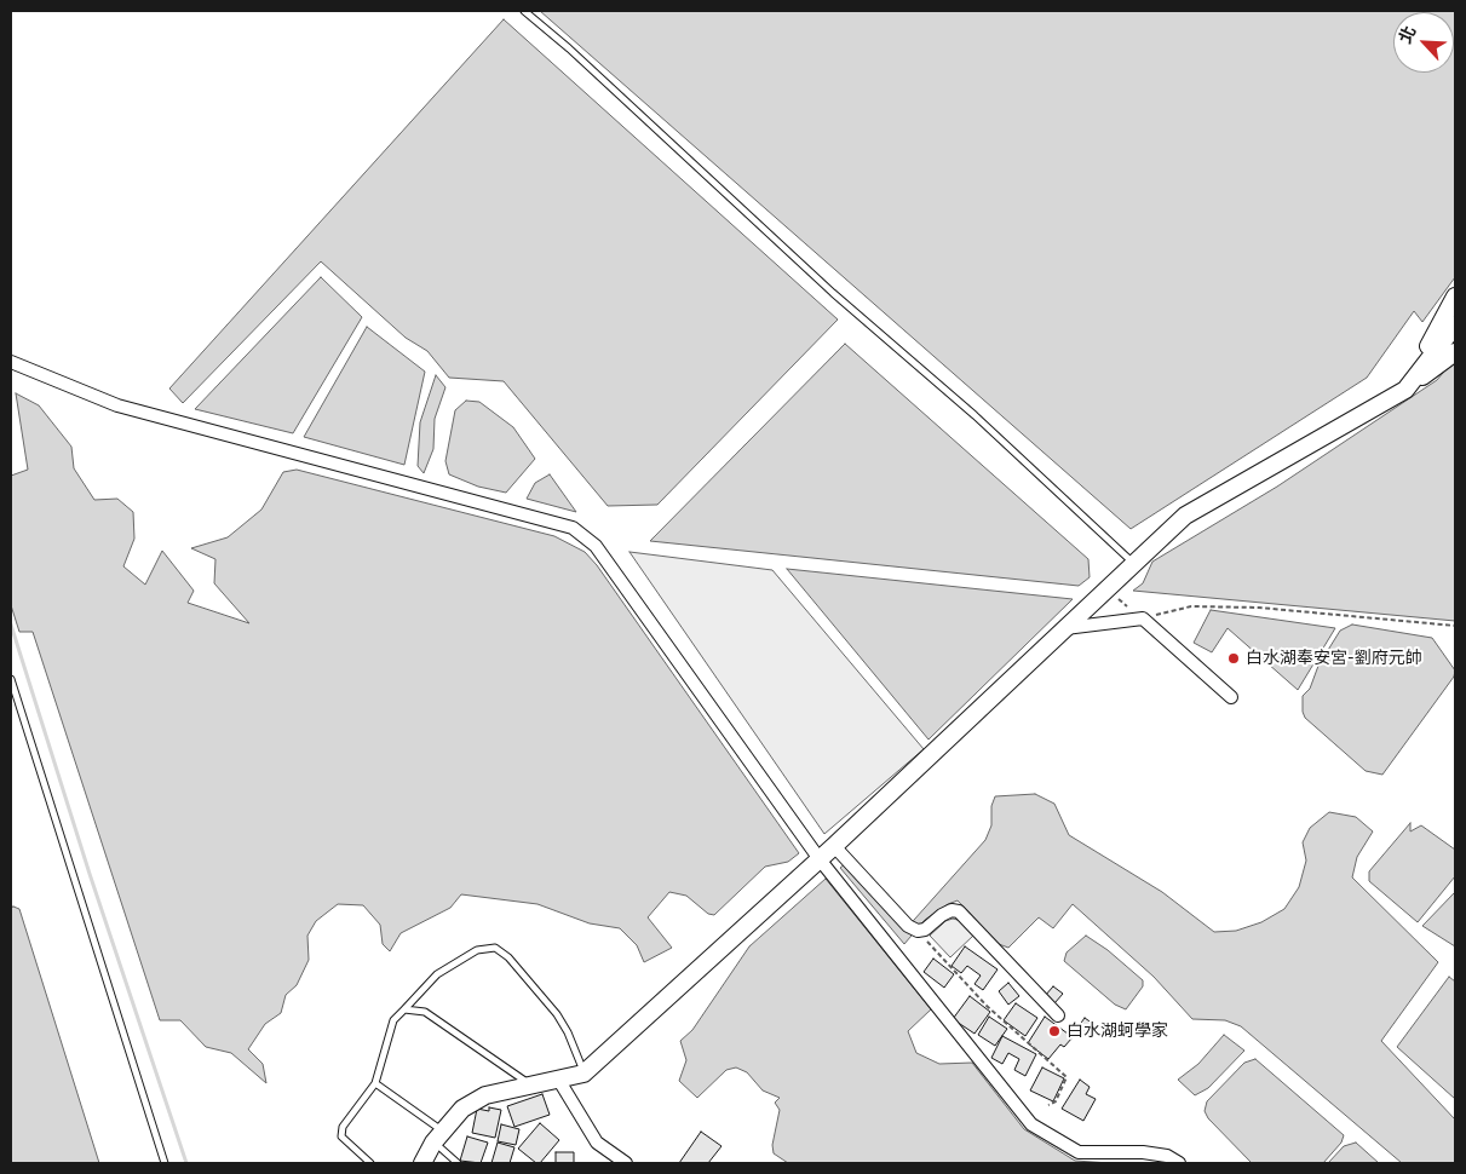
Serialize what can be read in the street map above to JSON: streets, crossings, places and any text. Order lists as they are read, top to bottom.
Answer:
{
  "places": ["白水湖奉安宮-劉府元帥", "白水湖蚵學家"],
  "north": "top left"
}
